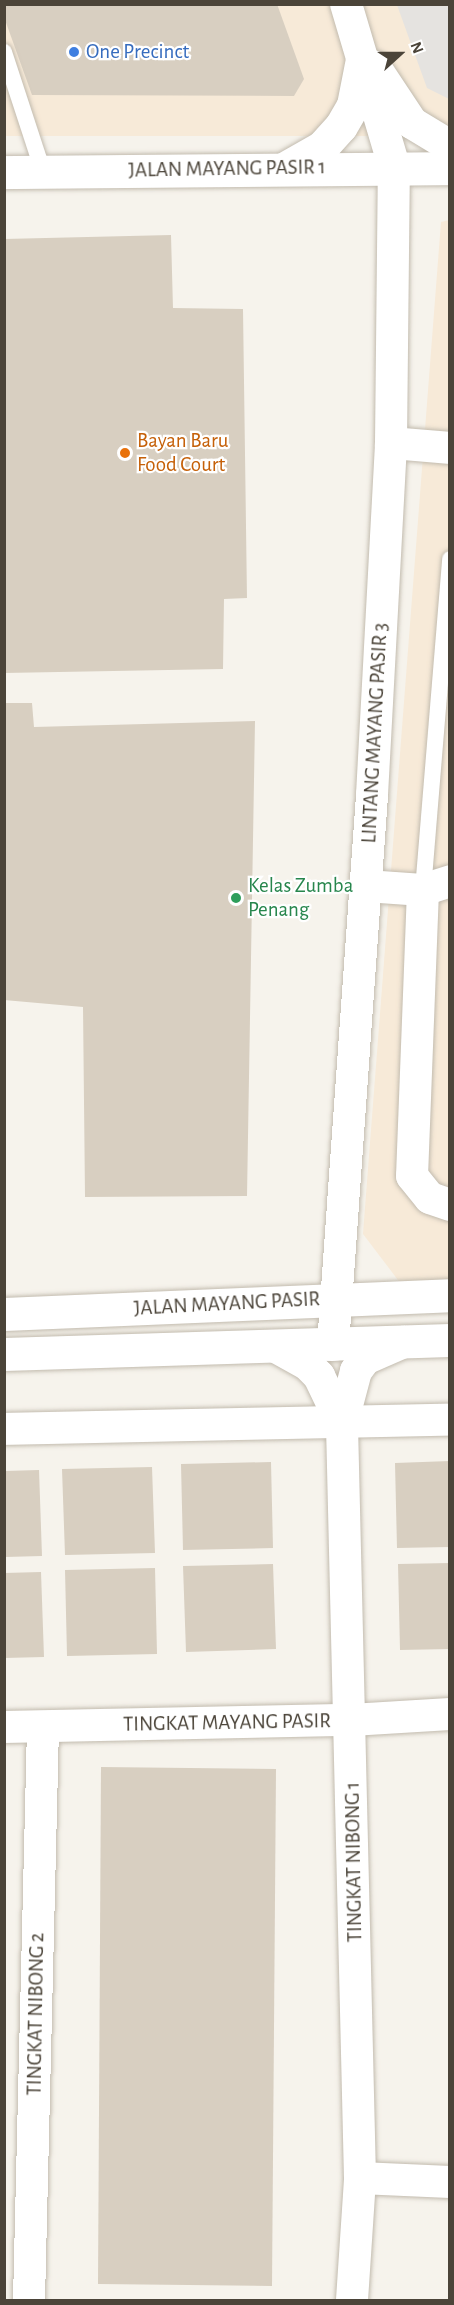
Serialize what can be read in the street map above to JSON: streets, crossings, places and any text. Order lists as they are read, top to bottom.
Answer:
{
  "streets": {
    "street": [
      "JALAN MAYANG PASIR 1",
      "LINTANG MAYANG PASIR 3",
      "JALAN MAYANG PASIR",
      "TINGKAT MAYANG PASIR",
      "TINGKAT NIBONG 1",
      "TINGKAT NIBONG 2"
    ]
  },
  "crossings": [
    ["JALAN MAYANG PASIR 1", "LINTANG MAYANG PASIR 3"],
    ["LINTANG MAYANG PASIR 3", "JALAN MAYANG PASIR"],
    ["TINGKAT MAYANG PASIR", "TINGKAT NIBONG 1"],
    ["TINGKAT MAYANG PASIR", "TINGKAT NIBONG 2"]
  ],
  "places": ["One Precinct", "Bayan Baru Food Court", "Kelas Zumba Penang"],
  "north": "right"
}
